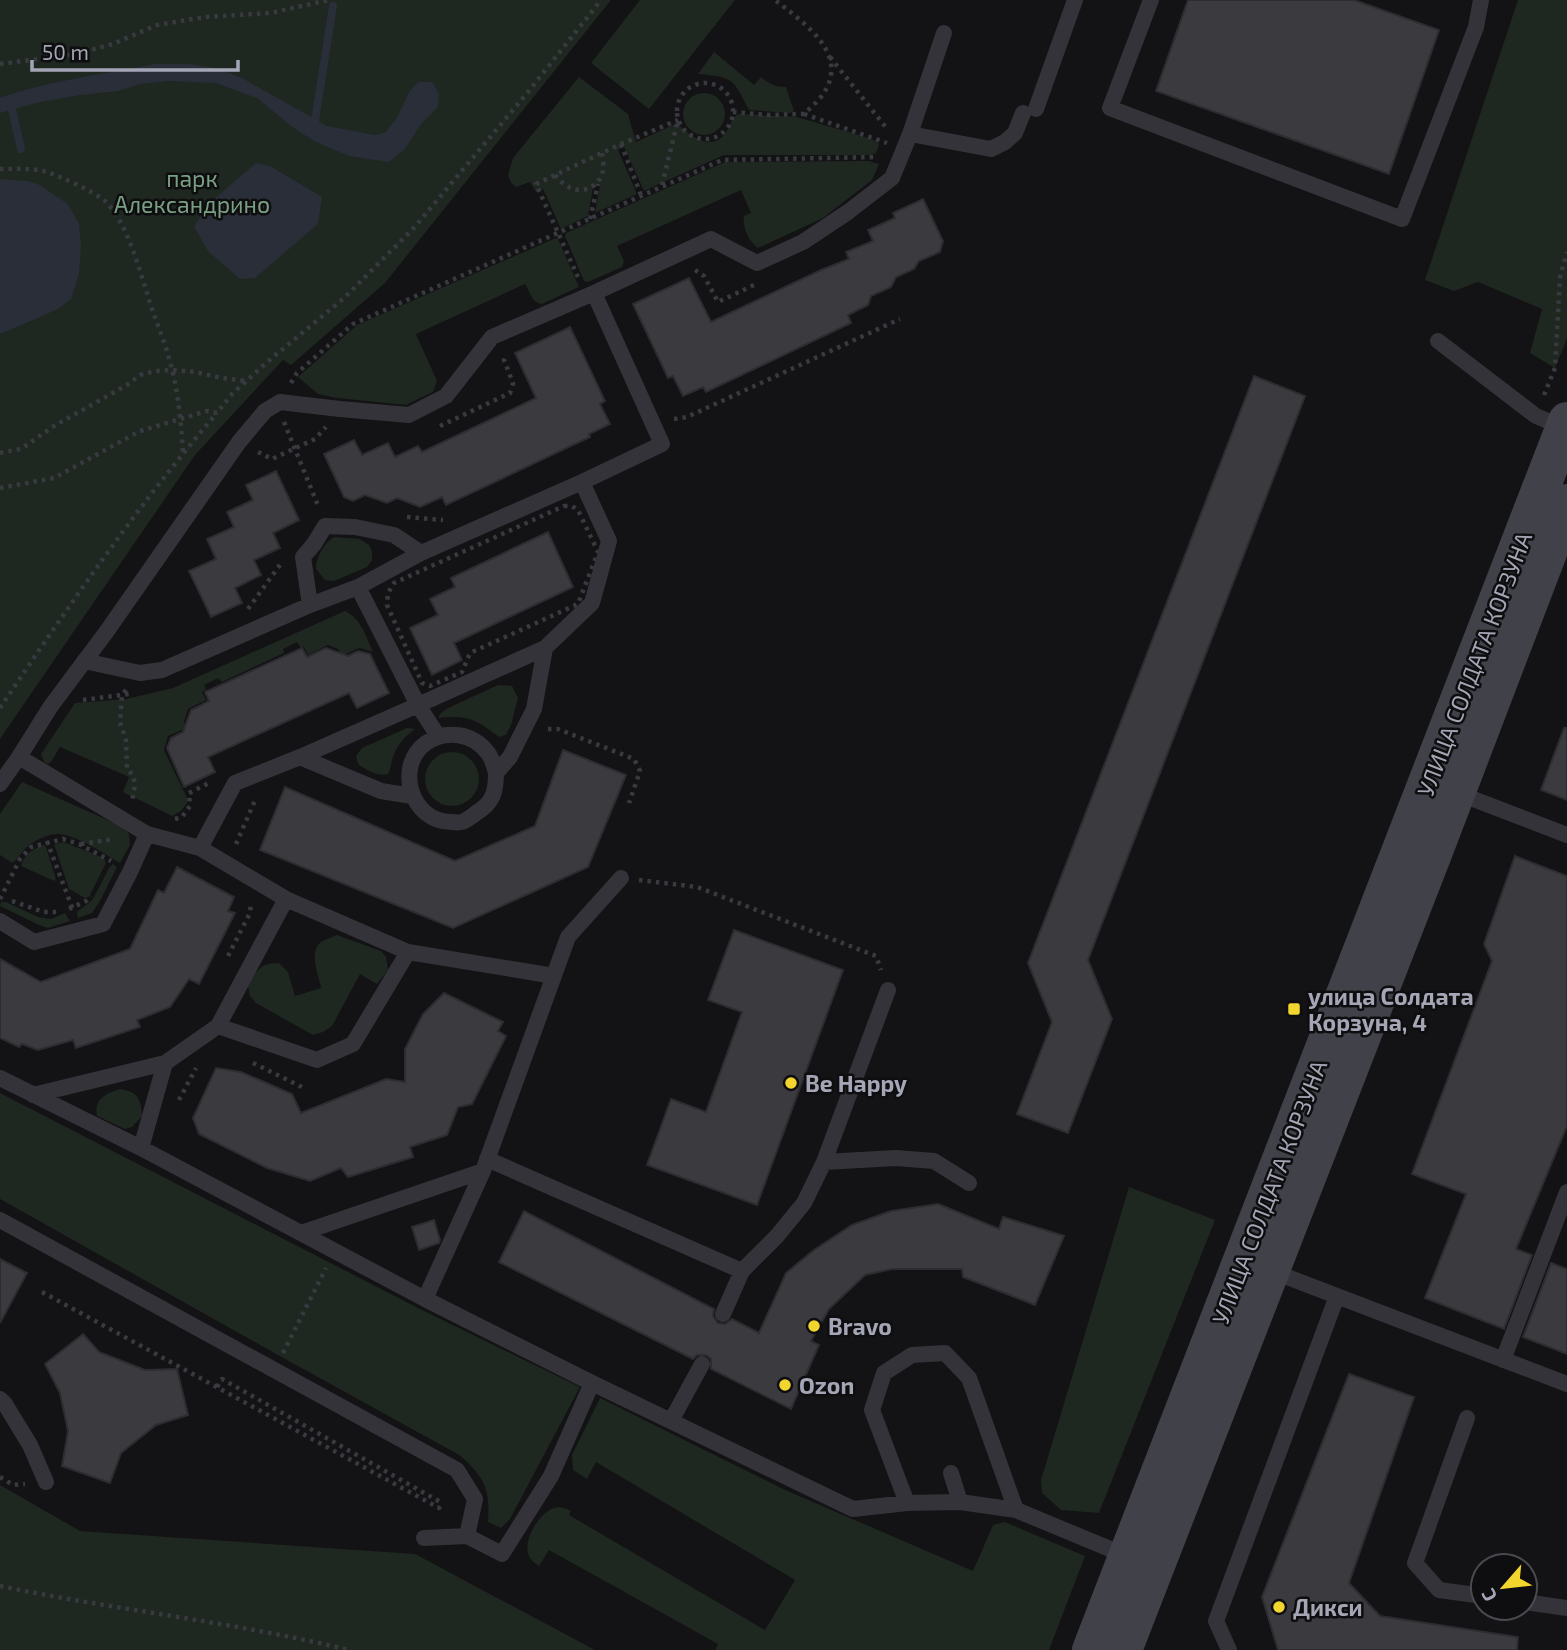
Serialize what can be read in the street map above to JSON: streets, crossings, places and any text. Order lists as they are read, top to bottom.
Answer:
{
  "streets": {
    "street": ["УЛИЦА СОЛДАТА КОРЗУНА"]
  },
  "parks": ["парк Александрино"],
  "places": {
    "transit": ["улица Солдата Корзуна, 4"],
    "other": [
      "Be Happy",
      "Bravo",
      "Ozon",
      "Дикси"
    ]
  },
  "scale_bar": "50 m",
  "north": "bottom left"
}
